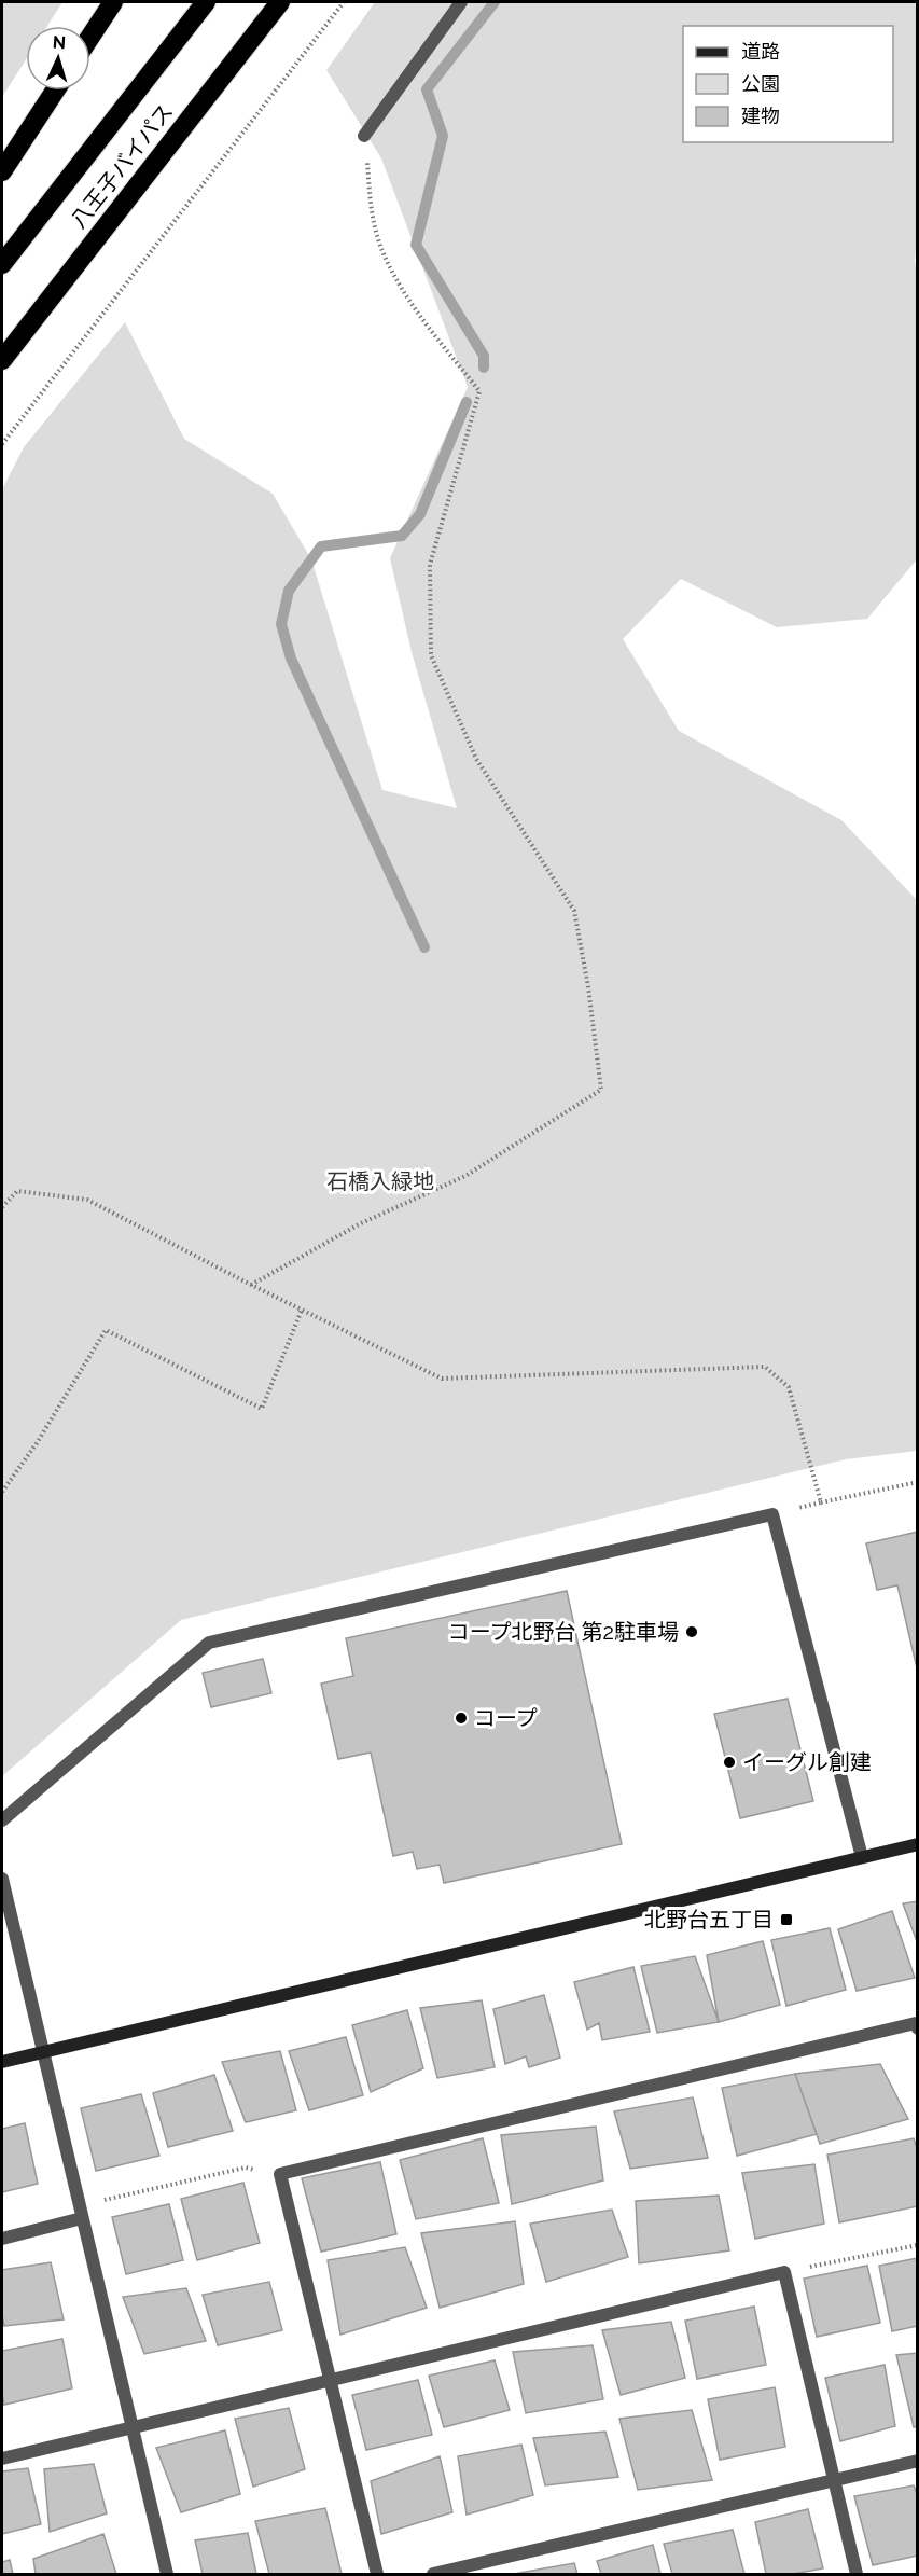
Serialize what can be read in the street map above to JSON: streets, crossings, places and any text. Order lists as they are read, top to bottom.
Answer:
{
  "streets": {
    "highway": ["八王子バイパス"]
  },
  "parks": ["石橋入緑地"],
  "places": {
    "other": ["コープ北野台 第2駐車場", "コープ", "イーグル創建"],
    "transit": ["北野台五丁目"]
  },
  "legend": ["道路", "公園", "建物"],
  "north": "top"
}
